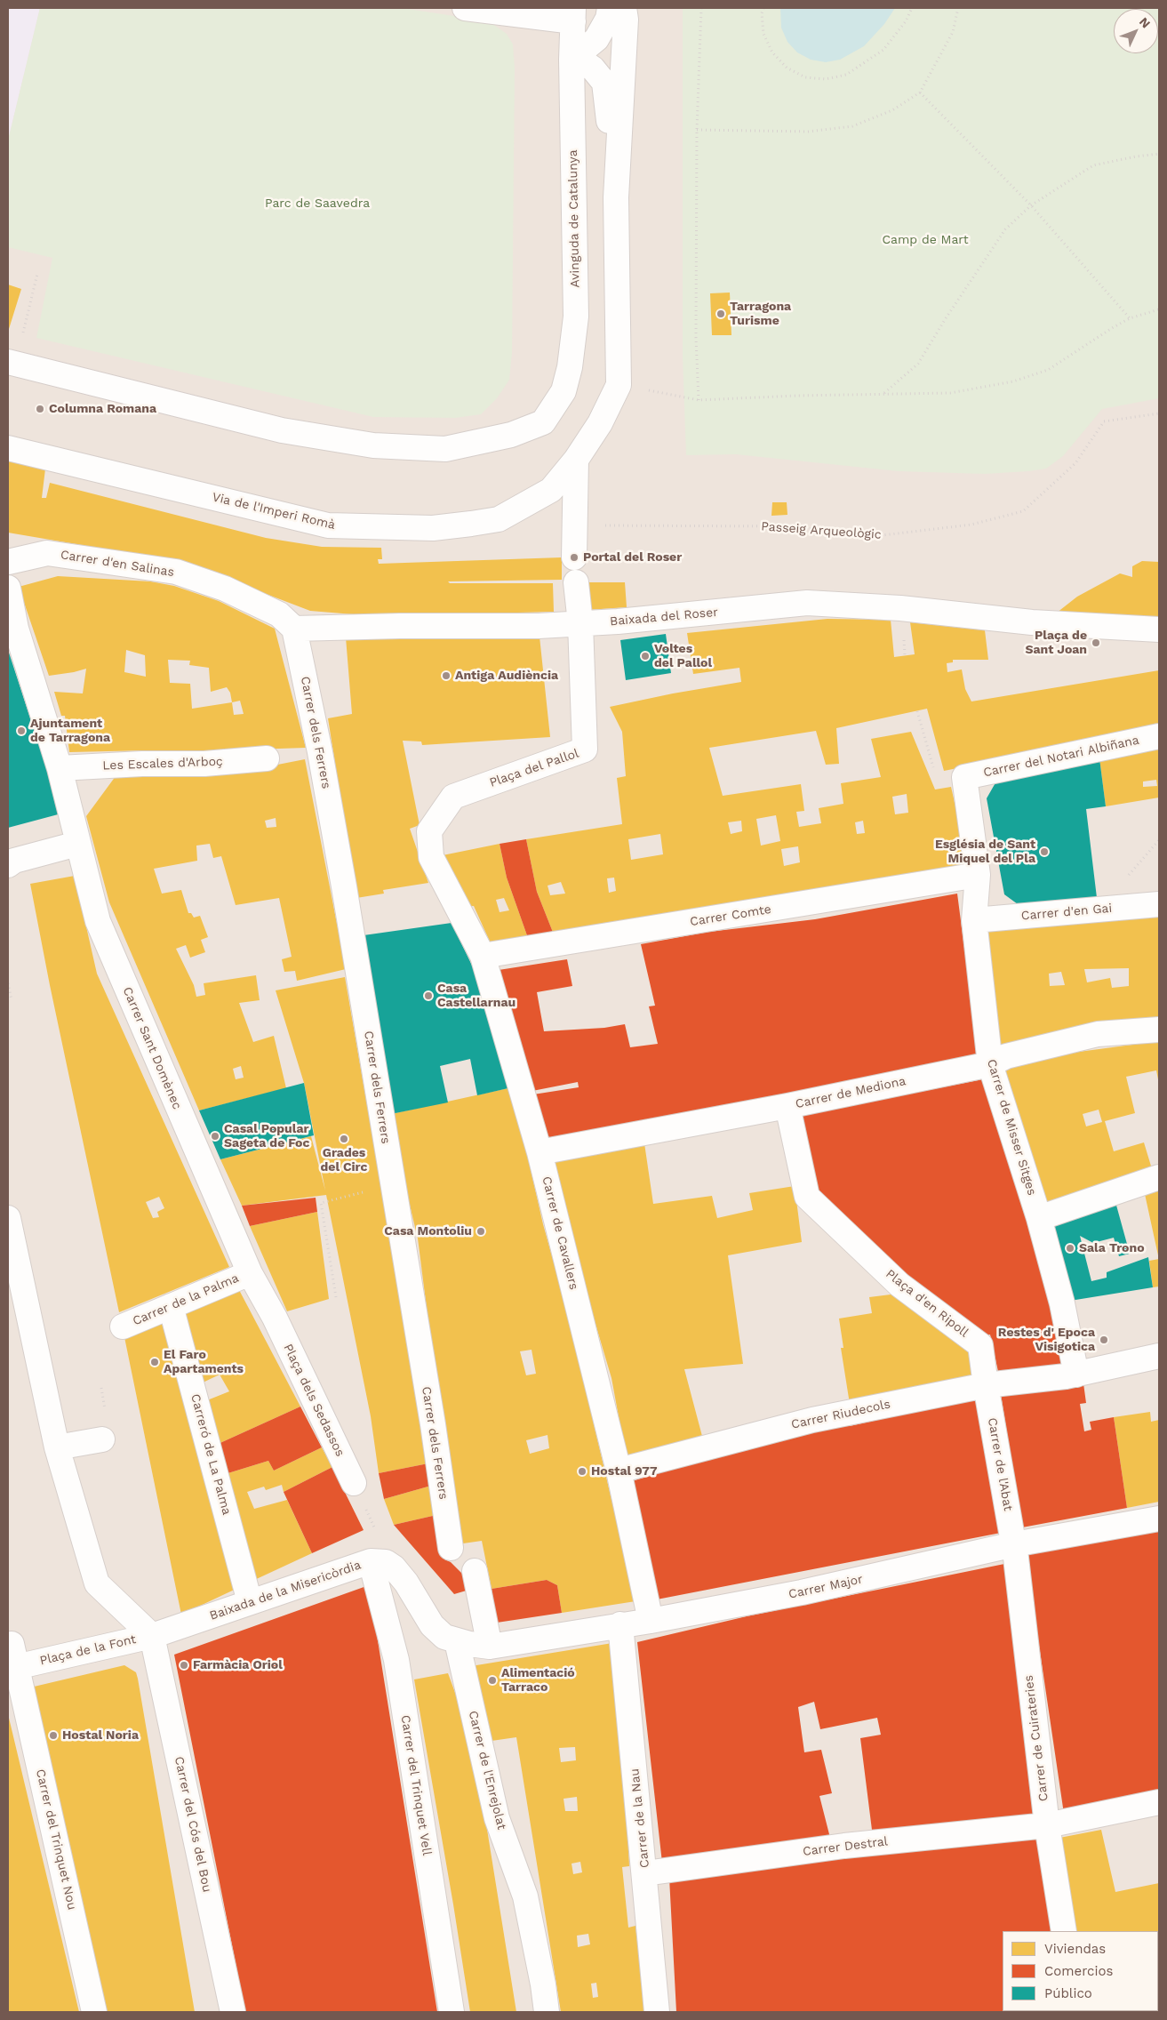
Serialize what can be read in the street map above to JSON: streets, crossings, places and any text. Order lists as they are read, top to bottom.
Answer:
{
  "streets": {
    "street": [
      "Avinguda de Catalunya",
      "Via de l'Imperi Romà",
      "Carrer d'en Salinas",
      "Baixada del Roser",
      "Carrer dels Ferrers",
      "Carrer del Notari Albiñana",
      "Les Escales d'Arboç",
      "Plaça del Pallol",
      "Carrer d'en Gai",
      "Carrer Comte",
      "Carrer Sant Domènec",
      "Carrer de Mediona",
      "Carrer de Misser Sitges",
      "Carrer de Cavallers",
      "Carrer de la Palma",
      "Plaça d'en Ripoll",
      "Plaça dels Sedassos",
      "Carrer Riudecols",
      "Carreró de La Palma",
      "Carrer de l'Abat",
      "Carrer Major",
      "Baixada de la Misericòrdia",
      "Plaça de la Font",
      "Carrer de Cuirateries",
      "Carrer de l'Enrejolat",
      "Carrer del Trinquet Vell",
      "Carrer de la Nau",
      "Carrer del Cós del Bou",
      "Carrer del Trinquet Nou",
      "Carrer Destral"
    ],
    "path": ["Passeig Arqueològic"]
  },
  "crossings": [
    ["Carrer d'en Salinas", "Baixada del Roser"],
    ["Carrer d'en Salinas", "Carrer dels Ferrers"],
    ["Baixada del Roser", "Carrer dels Ferrers"],
    ["Baixada del Roser", "Plaça del Pallol"],
    ["Carrer del Notari Albiñana", "Carrer de Misser Sitges"],
    ["Les Escales d'Arboç", "Carrer Sant Domènec"],
    ["Plaça del Pallol", "Carrer de Cavallers"],
    ["Carrer d'en Gai", "Carrer de Misser Sitges"],
    ["Carrer Comte", "Carrer de Misser Sitges"],
    ["Carrer Comte", "Carrer de Cavallers"],
    ["Carrer Sant Domènec", "Carrer de la Palma"],
    ["Carrer Sant Domènec", "Plaça dels Sedassos"],
    ["Carrer de Mediona", "Carrer de Misser Sitges"],
    ["Carrer de Mediona", "Carrer de Cavallers"],
    ["Carrer de Mediona", "Plaça d'en Ripoll"],
    ["Carrer de Misser Sitges", "Carrer Riudecols"],
    ["Carrer de Cavallers", "Carrer Riudecols"],
    ["Carrer de Cavallers", "Carrer Major"],
    ["Carrer de la Palma", "Carreró de La Palma"],
    ["Plaça d'en Ripoll", "Carrer Riudecols"],
    ["Plaça d'en Ripoll", "Carrer de l'Abat"],
    ["Carrer Riudecols", "Carrer de l'Abat"],
    ["Carreró de La Palma", "Baixada de la Misericòrdia"],
    ["Carrer de l'Abat", "Carrer Major"],
    ["Carrer de l'Abat", "Carrer de Cuirateries"],
    ["Carrer Major", "Carrer de Cuirateries"],
    ["Carrer Major", "Carrer de la Nau"],
    ["Baixada de la Misericòrdia", "Plaça de la Font"],
    ["Baixada de la Misericòrdia", "Carrer del Trinquet Vell"],
    ["Baixada de la Misericòrdia", "Carrer del Cós del Bou"],
    ["Plaça de la Font", "Carrer del Cós del Bou"],
    ["Plaça de la Font", "Carrer del Trinquet Nou"],
    ["Carrer de Cuirateries", "Carrer Destral"],
    ["Carrer de la Nau", "Carrer Destral"]
  ],
  "parks": ["Parc de Saavedra", "Camp de Mart"],
  "places": [
    "Tarragona Turisme",
    "Columna Romana",
    "Portal del Roser",
    "Plaça de Sant Joan",
    "Voltes del Pallol",
    "Antiga Audiència",
    "Ajuntament de Tarragona",
    "Església de Sant Miquel del Pla",
    "Casa Castellarnau",
    "Casal Popular Sageta de Foc",
    "Grades del Circ",
    "Casa Montoliu",
    "Sala Trono",
    "Restes d' Epoca Visigotica",
    "El Faro Apartaments",
    "Hostal 977",
    "Farmàcia Oriol",
    "Alimentació Tarraco",
    "Hostal Noria"
  ],
  "legend": ["Viviendas", "Comercios", "Público"],
  "north": "top right"
}
